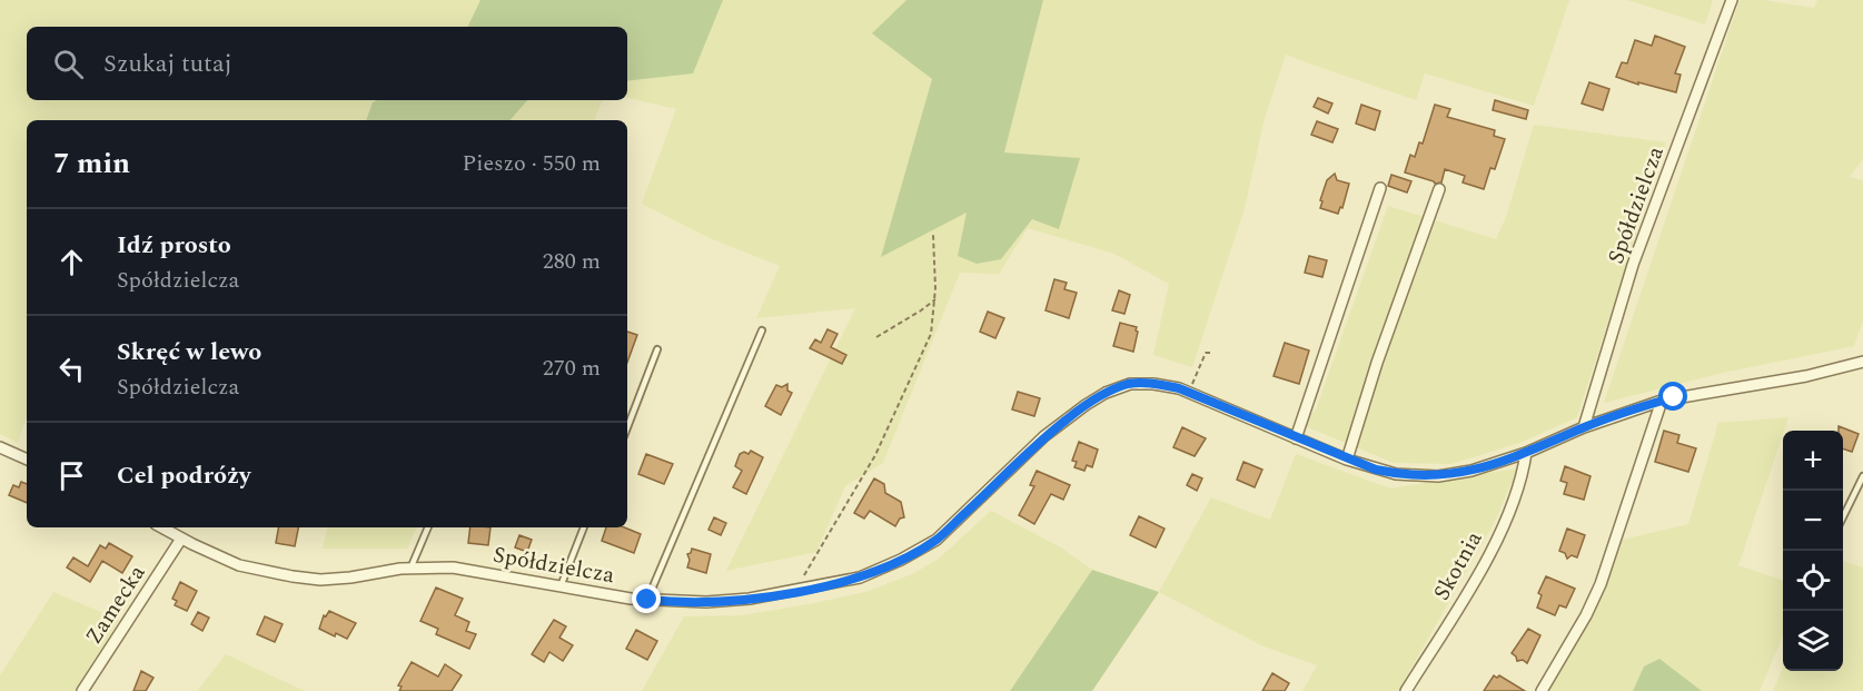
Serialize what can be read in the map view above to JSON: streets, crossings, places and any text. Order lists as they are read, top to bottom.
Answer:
{
  "streets": {
    "street": ["Spółdzielcza", "Skotnia", "Zamecka"]
  },
  "crossings": [
    ["Spółdzielcza", "Skotnia"],
    ["Spółdzielcza", "Zamecka"]
  ],
  "page": {
    "search": "Szukaj tutaj",
    "heading": ["7 min", "Pieszo · 550 m"],
    "list": [
      ["Idź prosto", "Spółdzielcza", "280 m"],
      ["Skręć w lewo", "Spółdzielcza", "270 m"],
      "Cel podróży"
    ],
    "map_buttons": ["+", "−"]
  }
}
